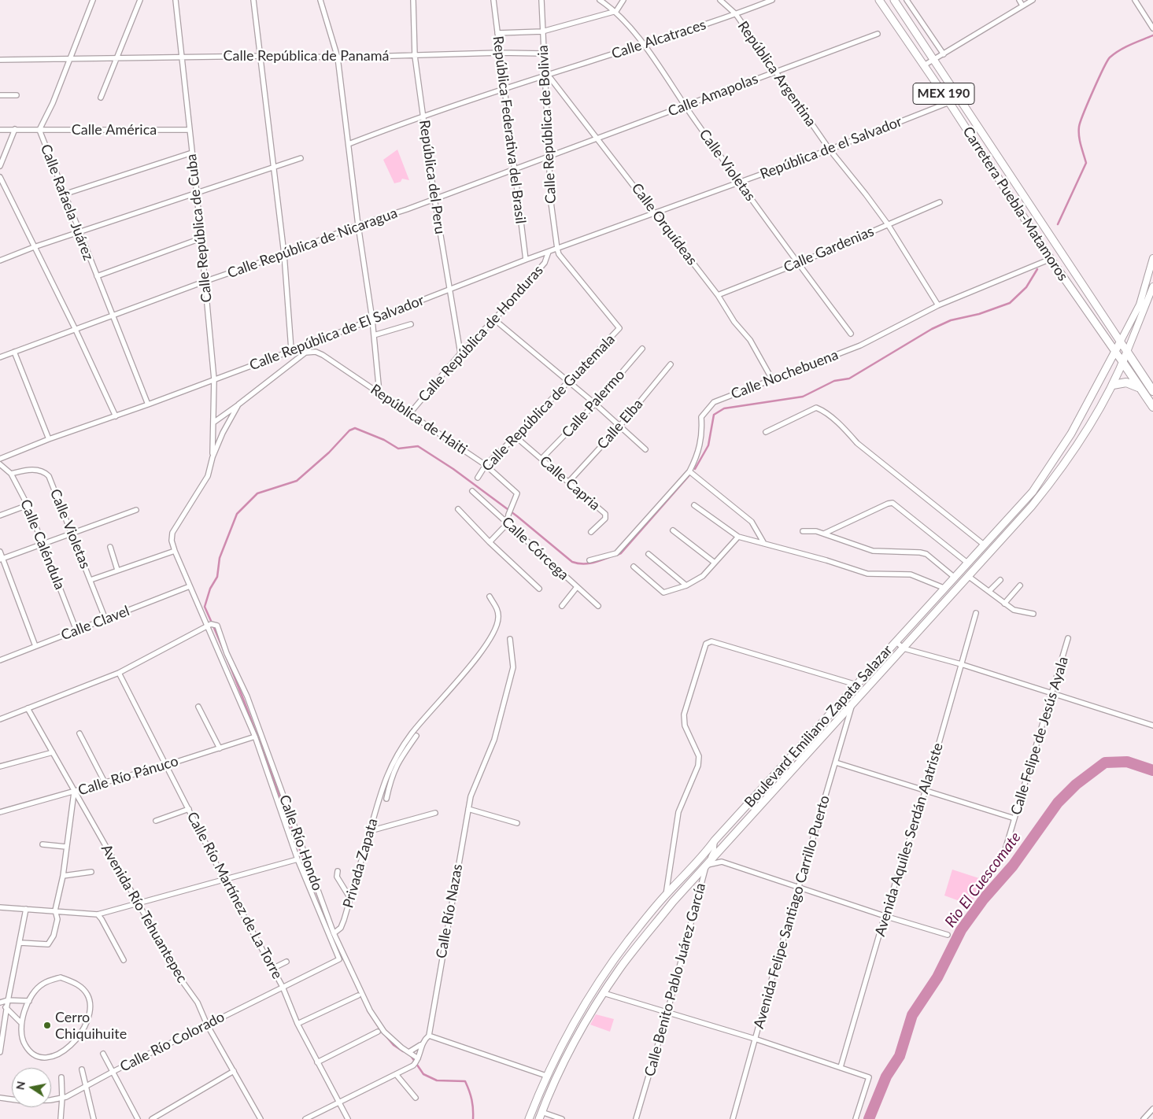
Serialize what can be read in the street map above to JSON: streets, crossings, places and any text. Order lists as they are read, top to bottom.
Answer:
{
  "streets": {
    "highway": ["MEX 190", "Carretera Puebla-Matamoros"],
    "main road": ["Boulevard Emiliano Zapata Salazar"],
    "street": [
      "Calle Alcatraces",
      "Calle República de Panamá",
      "República Argentina",
      "Calle Amapolas",
      "Calle República de Bolivia",
      "Calle América",
      "República Federativa del Brasil",
      "República de el Salvador",
      "Calle Violetas",
      "República del Peru",
      "Calle Rafaela Juárez",
      "Calle Orquídeas",
      "Calle República de Cuba",
      "Calle República de Nicaragua",
      "Calle Gardenias",
      "Calle República de El Salvador",
      "Calle República de Honduras",
      "Calle Nochebuena",
      "Calle República de Guatemala",
      "Calle Palermo",
      "República de Haiti",
      "Calle Elba",
      "Calle Capria",
      "Calle Caléndula",
      "Calle Córcega",
      "Calle Clavel",
      "Calle Felipe de Jesús Ayala",
      "Calle Río Pánuco",
      "Avenida Aquiles Serdán Alatriste",
      "Calle Río Hondo",
      "Privada Zapata",
      "Calle Río Martínez de La Torre",
      "Calle Río Nazas",
      "Avenida Felipe Santiago Carrillo Puerto",
      "Avenida Río Tehuantepec",
      "Calle Benito Pablo Juárez García",
      "Calle Río Colorado"
    ]
  },
  "crossings": [
    ["Calle Alcatraces", "República Argentina"],
    ["Calle Alcatraces", "Calle República de Bolivia"],
    ["Calle Alcatraces", "República Federativa del Brasil"],
    ["Calle Alcatraces", "Calle Violetas"],
    ["Calle Alcatraces", "República del Peru"],
    ["Calle Alcatraces", "Calle Orquídeas"],
    ["Calle República de Panamá", "Calle República de Bolivia"],
    ["Calle República de Panamá", "República Federativa del Brasil"],
    ["Calle República de Panamá", "República del Peru"],
    ["Calle República de Panamá", "Calle Rafaela Juárez"],
    ["Calle República de Panamá", "Calle República de Cuba"],
    ["República Argentina", "Calle Amapolas"],
    ["República Argentina", "República de el Salvador"],
    ["República Argentina", "Calle Gardenias"],
    ["República Argentina", "Calle Nochebuena"],
    ["Calle Amapolas", "Calle República de Bolivia"],
    ["Calle Amapolas", "Calle Violetas"],
    ["Calle Amapolas", "Calle Orquídeas"],
    ["Calle Amapolas", "Calle República de Nicaragua"],
    ["Calle República de Bolivia", "República de el Salvador"],
    ["Calle República de Bolivia", "Calle Orquídeas"],
    ["Calle República de Bolivia", "Calle República de Nicaragua"],
    ["Calle República de Bolivia", "Calle República de El Salvador"],
    ["Calle República de Bolivia", "Calle República de Guatemala"],
    ["Calle América", "Calle Rafaela Juárez"],
    ["Calle América", "Calle República de Cuba"],
    ["República Federativa del Brasil", "Calle República de Nicaragua"],
    ["República Federativa del Brasil", "Calle República de El Salvador"],
    ["República de el Salvador", "Calle Violetas"],
    ["República de el Salvador", "Carretera Puebla-Matamoros"],
    ["República de el Salvador", "Calle Orquídeas"],
    ["República de el Salvador", "Calle República de El Salvador"],
    ["República de el Salvador", "Calle República de Guatemala"],
    ["Calle Violetas", "Calle Gardenias"],
    ["Calle Violetas", "Calle Caléndula"],
    ["Calle Violetas", "Calle Clavel"],
    ["República del Peru", "Calle República de Nicaragua"],
    ["República del Peru", "Calle República de El Salvador"],
    ["República del Peru", "Calle República de Honduras"],
    ["Calle Rafaela Juárez", "Calle República de Nicaragua"],
    ["Calle Rafaela Juárez", "Calle República de El Salvador"],
    ["Carretera Puebla-Matamoros", "Calle Nochebuena"],
    ["Carretera Puebla-Matamoros", "Boulevard Emiliano Zapata Salazar"],
    ["Calle Orquídeas", "Calle Gardenias"],
    ["Calle Orquídeas", "Calle Nochebuena"],
    ["Calle República de Cuba", "Calle República de Nicaragua"],
    ["Calle República de Cuba", "Calle República de El Salvador"],
    ["Calle República de El Salvador", "Calle República de Honduras"],
    ["Calle República de El Salvador", "Calle República de Guatemala"],
    ["Calle República de Honduras", "República de Haiti"],
    ["Calle República de Guatemala", "República de Haiti"],
    ["Calle República de Guatemala", "Calle Capria"],
    ["Calle Palermo", "Calle Capria"],
    ["República de Haiti", "Calle Córcega"],
    ["Calle Elba", "Calle Capria"],
    ["Calle Caléndula", "Calle Clavel"],
    ["Boulevard Emiliano Zapata Salazar", "Avenida Felipe Santiago Carrillo Puerto"],
    ["Boulevard Emiliano Zapata Salazar", "Calle Benito Pablo Juárez García"],
    ["Calle Río Pánuco", "Calle Río Hondo"],
    ["Calle Río Pánuco", "Calle Río Martínez de La Torre"],
    ["Calle Río Pánuco", "Avenida Río Tehuantepec"],
    ["Calle Río Hondo", "Privada Zapata"],
    ["Calle Río Hondo", "Calle Río Colorado"],
    ["Calle Río Martínez de La Torre", "Calle Río Colorado"],
    ["Avenida Río Tehuantepec", "Calle Río Colorado"]
  ],
  "water": ["Rio El Cuescomate"],
  "places": ["Cerro Chiquihuite"],
  "north": "left"
}
